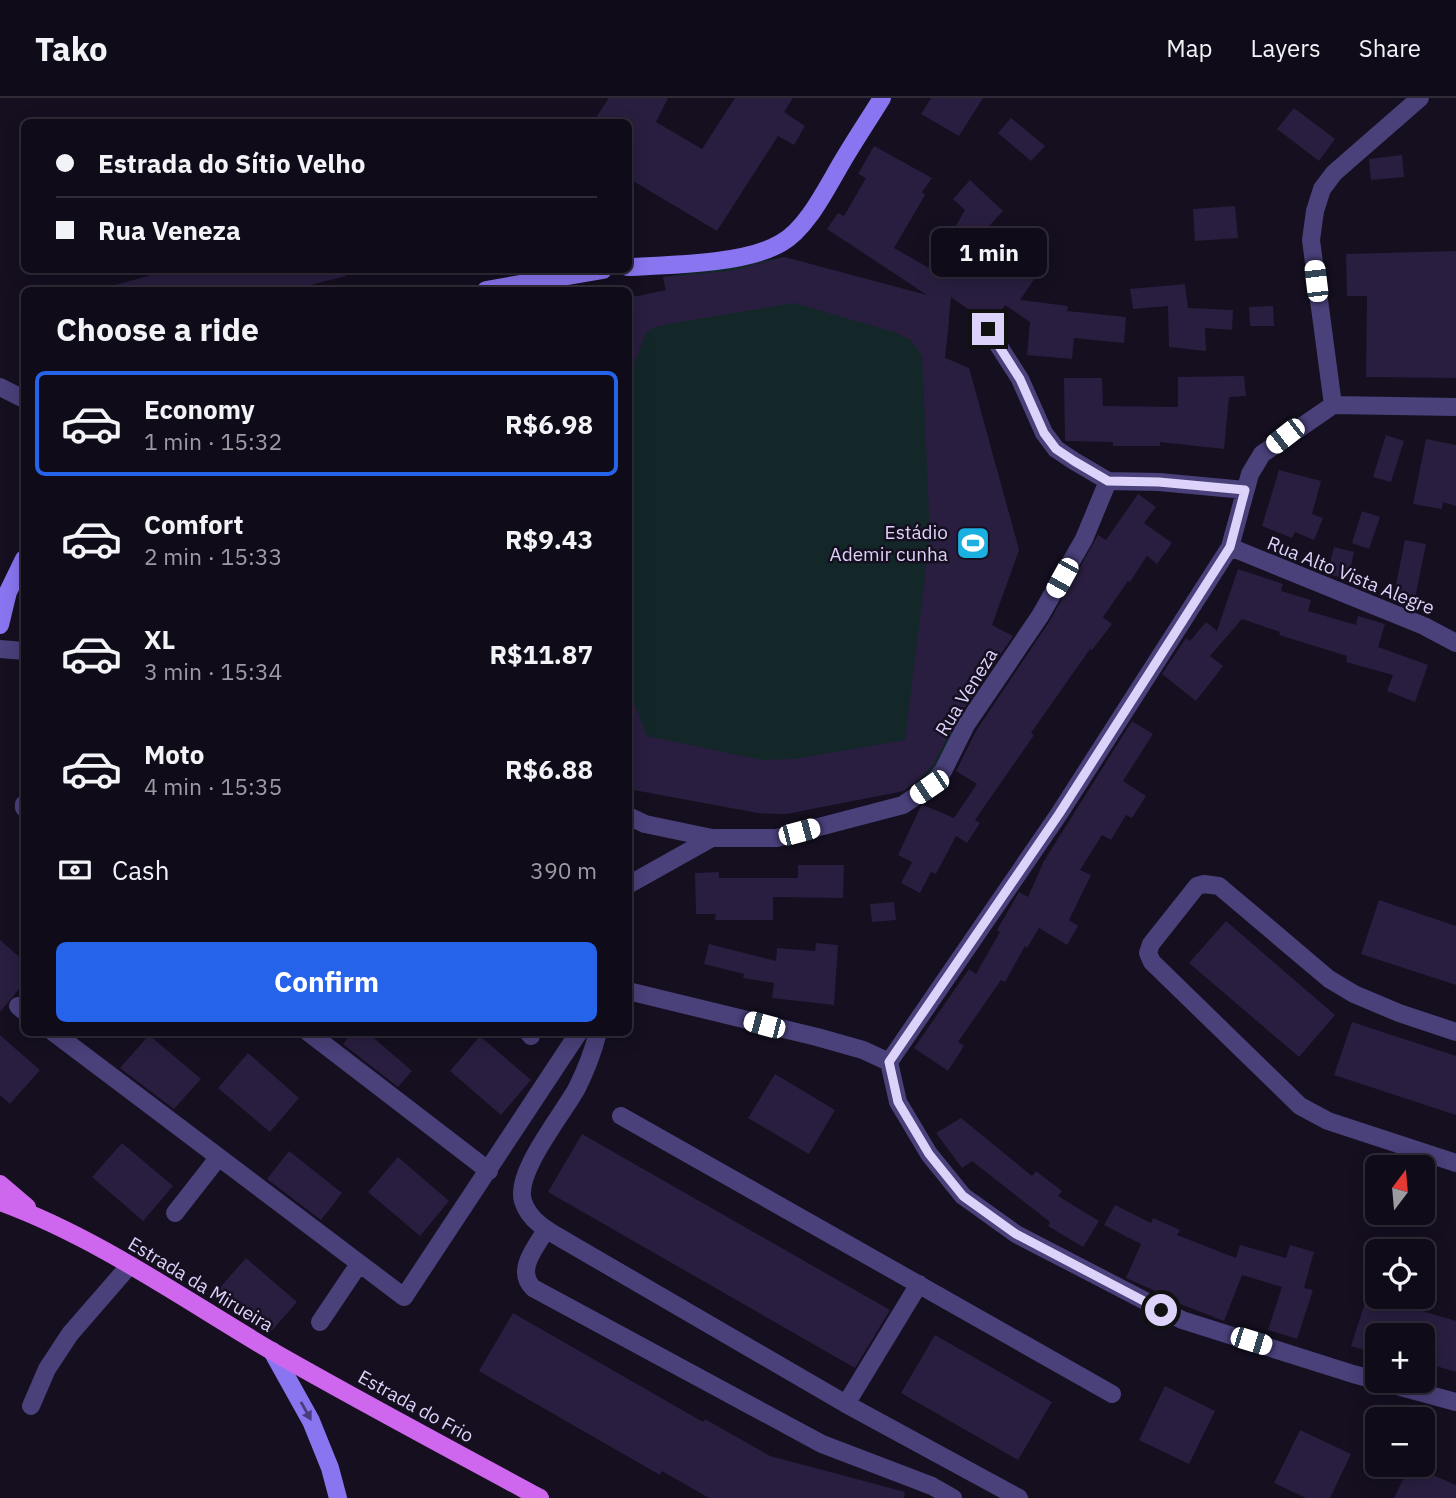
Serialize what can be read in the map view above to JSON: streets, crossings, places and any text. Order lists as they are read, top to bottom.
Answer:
{
  "streets": {
    "main road": ["Estrada da Mirueira", "Estrada do Frio"],
    "street": ["Rua Alto Vista Alegre", "Rua Veneza"]
  },
  "crossings": [
    ["Estrada da Mirueira", "Estrada do Frio"]
  ],
  "places": {
    "sports": ["Estádio Ademir cunha"]
  },
  "north": "top",
  "page": {
    "header": "Tako",
    "nav": ["Map", "Layers", "Share"],
    "banner": ["Estrada do Sítio Velho", "Rua Veneza"],
    "bubble": "1 min",
    "heading": "Choose a ride",
    "list": [
      {
        "name": "Economy",
        "note": "1 min · 15:32",
        "value": "R$6.98"
      },
      {
        "name": "Comfort",
        "note": "2 min · 15:33",
        "value": "R$9.43"
      },
      {
        "name": "XL",
        "note": "3 min · 15:34",
        "value": "R$11.87"
      },
      {
        "name": "Moto",
        "note": "4 min · 15:35",
        "value": "R$6.88"
      }
    ],
    "pay": ["Cash", "390 m"],
    "buttons": "Confirm",
    "map_buttons": ["+", "−"]
  }
}
